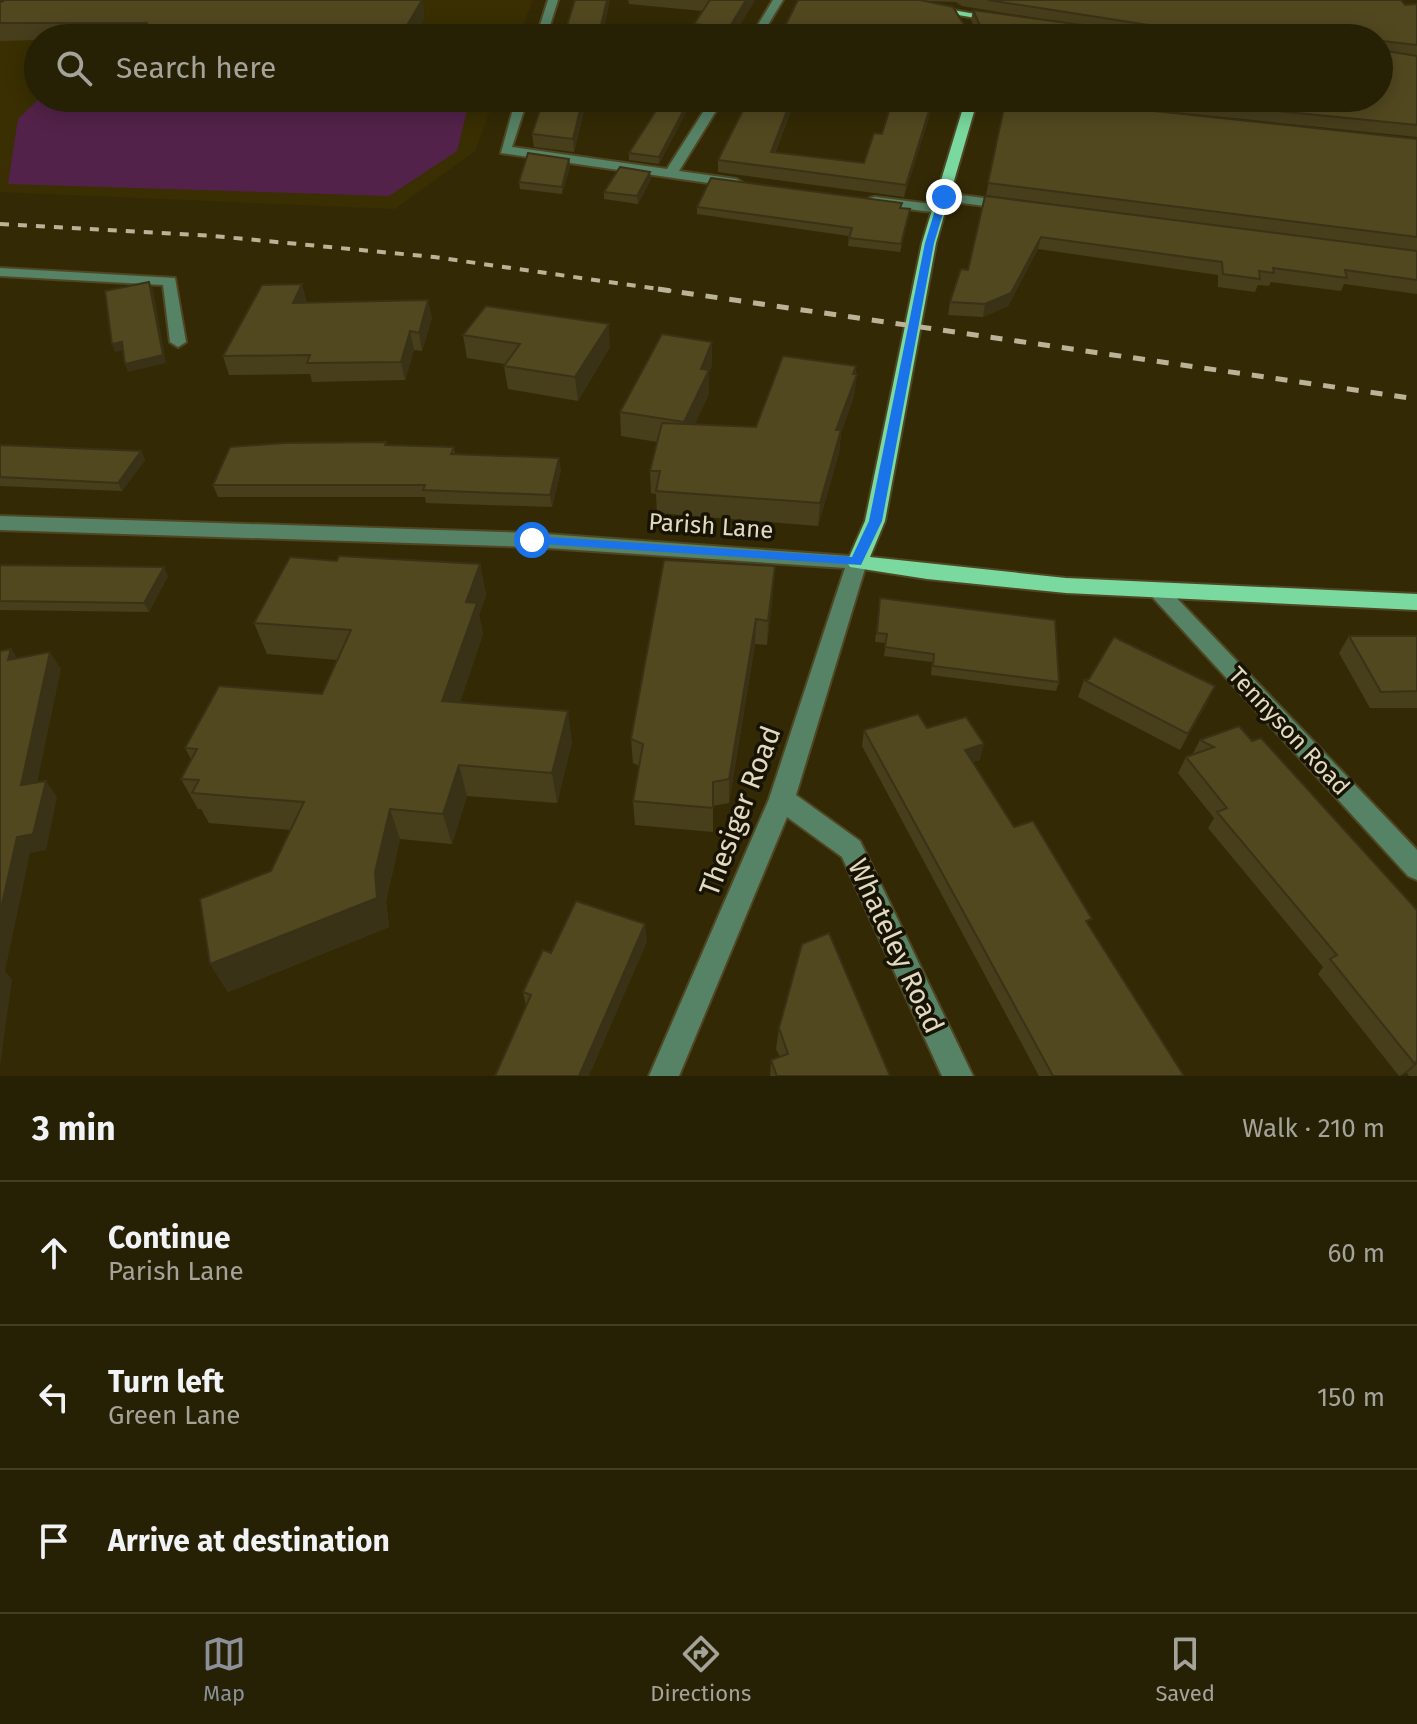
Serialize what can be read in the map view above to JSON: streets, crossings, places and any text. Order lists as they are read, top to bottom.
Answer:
{
  "streets": {
    "main road": ["Parish Lane"],
    "street": ["Tennyson Road", "Thesiger Road", "Whateley Road"]
  },
  "crossings": [
    ["Parish Lane", "Tennyson Road"],
    ["Parish Lane", "Thesiger Road"],
    ["Thesiger Road", "Whateley Road"]
  ],
  "page": {
    "search": "Search here",
    "heading": ["3 min", "Walk · 210 m"],
    "list": [
      ["Continue", "Parish Lane", "60 m"],
      ["Turn left", "Green Lane", "150 m"],
      "Arrive at destination"
    ],
    "nav": ["Map", "Directions", "Saved"]
  }
}
